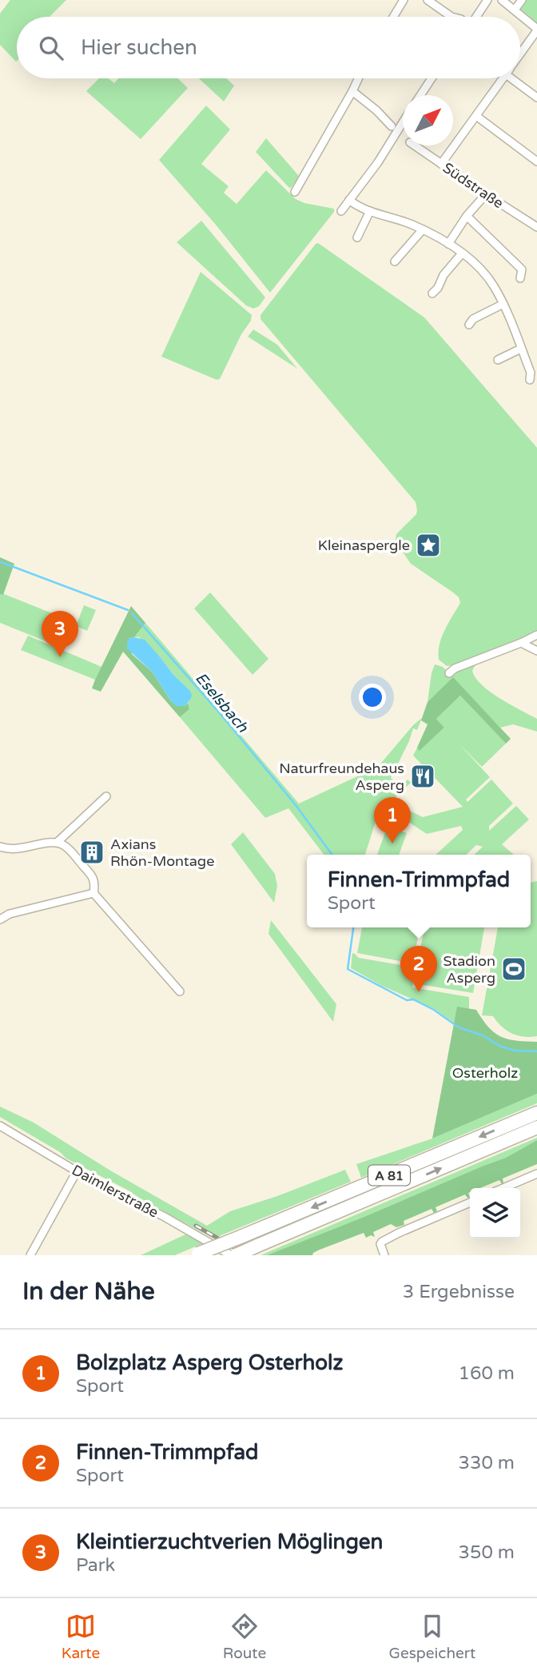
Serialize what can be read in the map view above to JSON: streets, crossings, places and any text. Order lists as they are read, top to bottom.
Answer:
{
  "streets": {
    "highway": ["A 81"],
    "street": ["Südstraße", "Daimlerstraße"]
  },
  "water": ["Eselsbach"],
  "parks": ["Osterholz"],
  "places": {
    "place": ["Kleinaspergle"],
    "restaurant": ["Naturfreundehaus Asperg"],
    "building": ["Axians Rhön-Montage"],
    "sports": ["Stadion Asperg"]
  },
  "north": "top right",
  "page": {
    "search": "Hier suchen",
    "pins": ["3", "1", "2"],
    "popup": ["Finnen-Trimmpfad", "Sport"],
    "heading": ["In der Nähe", "3 Ergebnisse"],
    "list": [
      {
        "mark": "1",
        "name": "Bolzplatz Asperg Osterholz",
        "note": "Sport",
        "value": "160 m"
      },
      {
        "mark": "2",
        "name": "Finnen-Trimmpfad",
        "note": "Sport",
        "value": "330 m"
      },
      {
        "mark": "3",
        "name": "Kleintierzuchtverien Möglingen",
        "note": "Park",
        "value": "350 m"
      }
    ],
    "nav": ["Karte", "Route", "Gespeichert"]
  }
}
